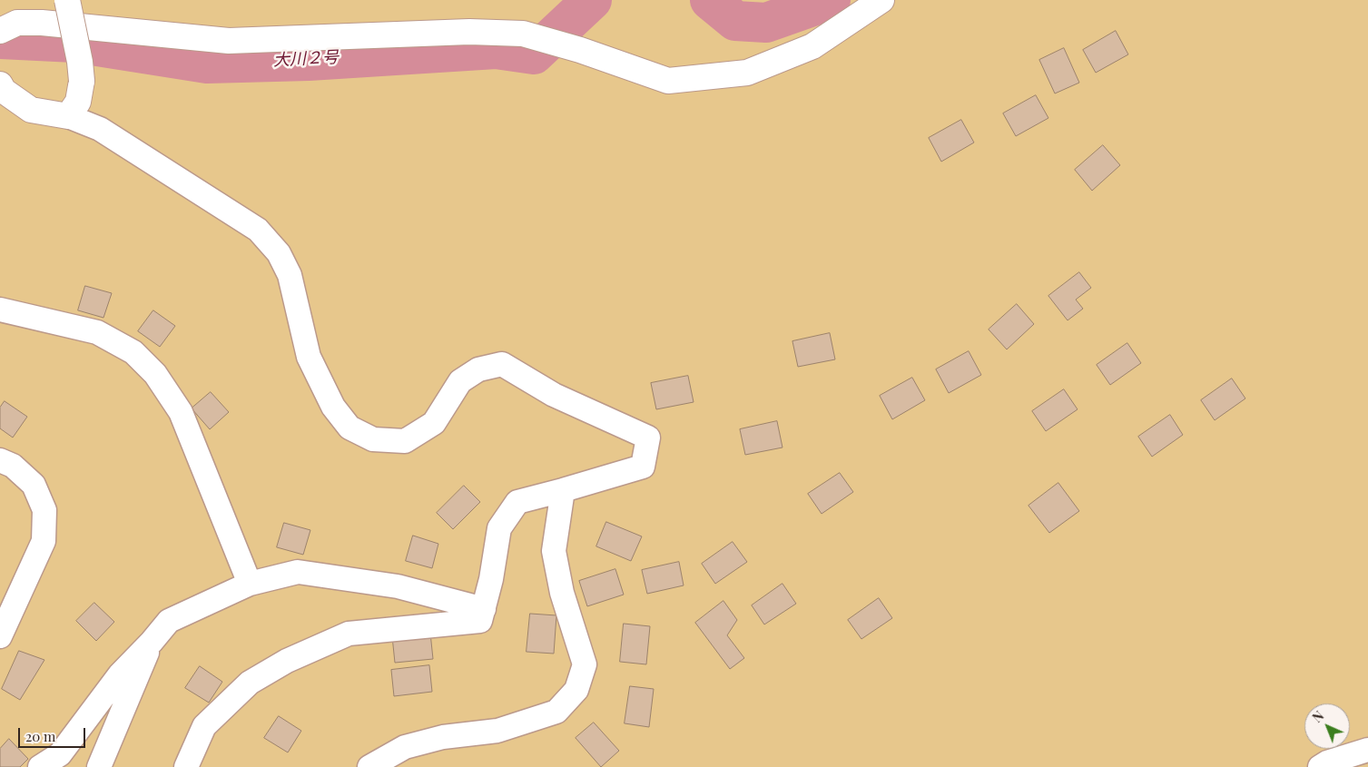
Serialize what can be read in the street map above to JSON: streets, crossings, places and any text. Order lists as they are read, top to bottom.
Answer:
{
  "water": ["大川２号"],
  "scale_bar": "20 m",
  "north": "top left"
}
